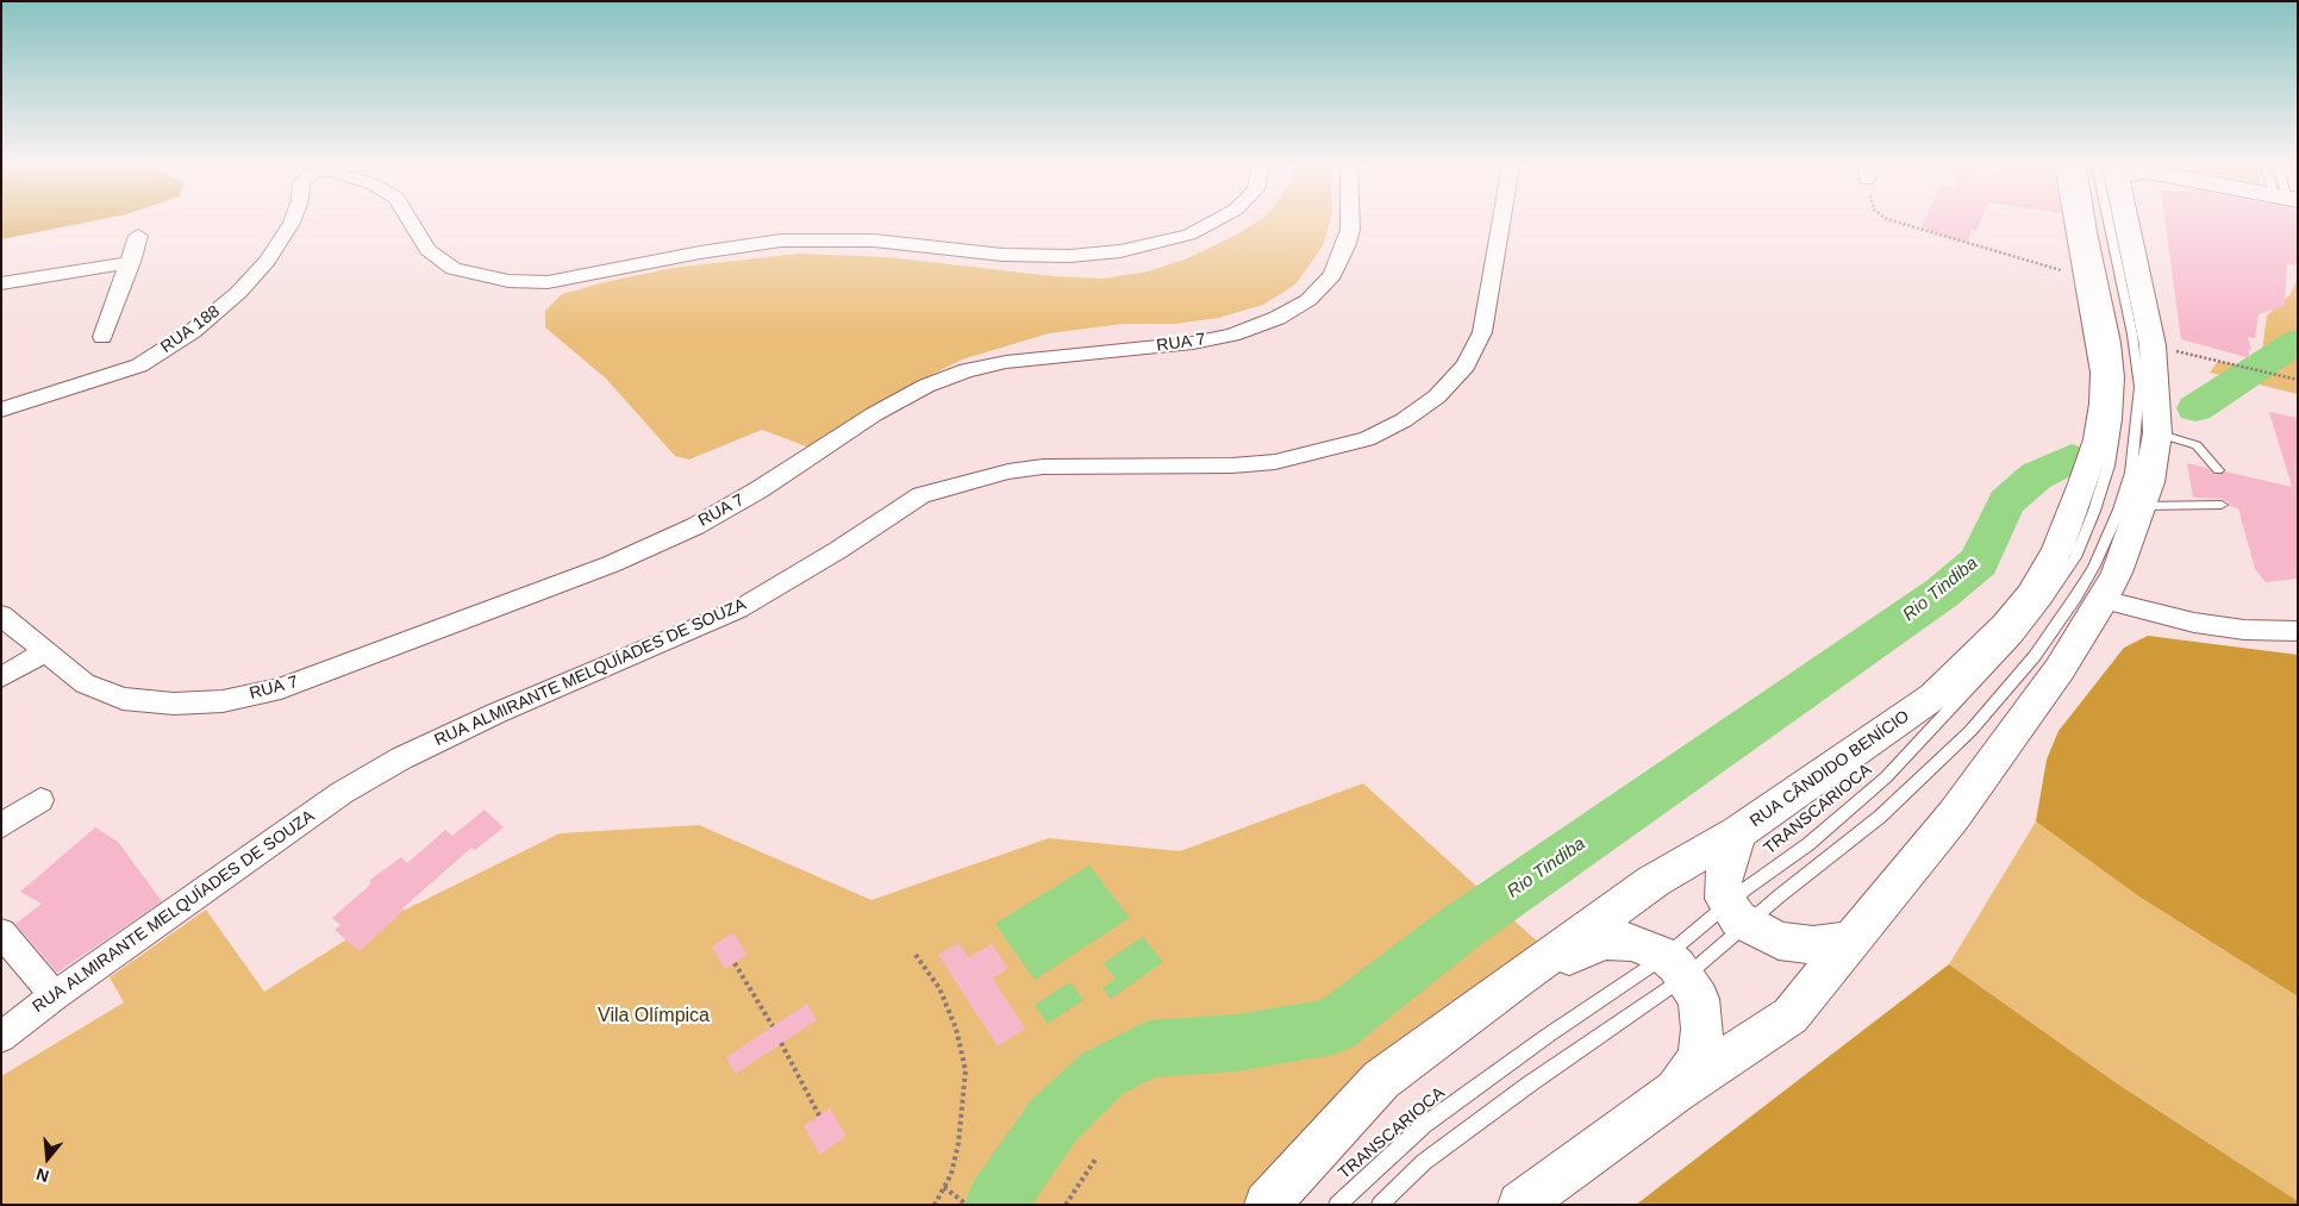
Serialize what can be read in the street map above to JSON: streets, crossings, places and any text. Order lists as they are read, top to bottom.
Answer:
{
  "streets": {
    "main road": ["RUA CÂNDIDO BENÍCIO"],
    "street": ["RUA 188", "RUA 7", "RUA ALMIRANTE MELQUÍADES DE SOUZA"],
    "lane": ["TRANSCARIOCA"]
  },
  "water": ["Rio Tindiba"],
  "parks": ["Vila Olímpica"],
  "north": "bottom"
}
